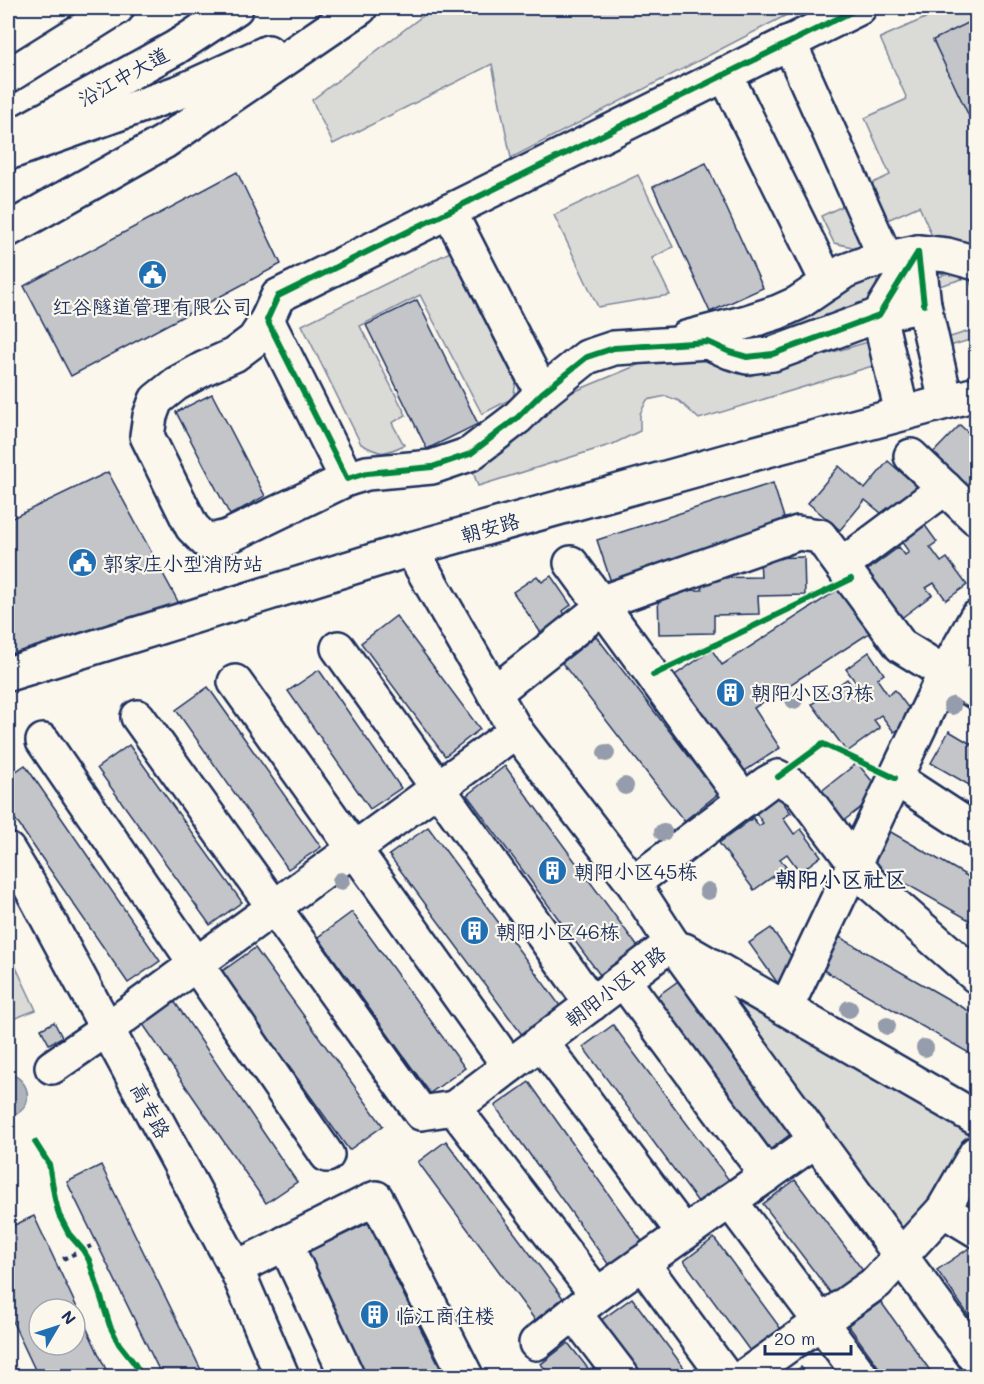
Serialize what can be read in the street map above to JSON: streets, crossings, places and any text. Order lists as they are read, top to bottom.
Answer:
{
  "streets": {
    "main road": [
      "沿江中大道",
      "朝安路",
      "朝阳小区中路",
      "高专路"
    ]
  },
  "crossings": [
    ["朝安路", "朝阳小区中路"]
  ],
  "districts": ["朝阳小区社区"],
  "places": {
    "public building": ["红谷隧道管理有限公司", "郭家庄小型消防站"],
    "building": [
      "朝阳小区37栋",
      "朝阳小区45栋",
      "朝阳小区46栋",
      "临江商住楼"
    ]
  },
  "scale_bar": "20 m",
  "north": "top right"
}
